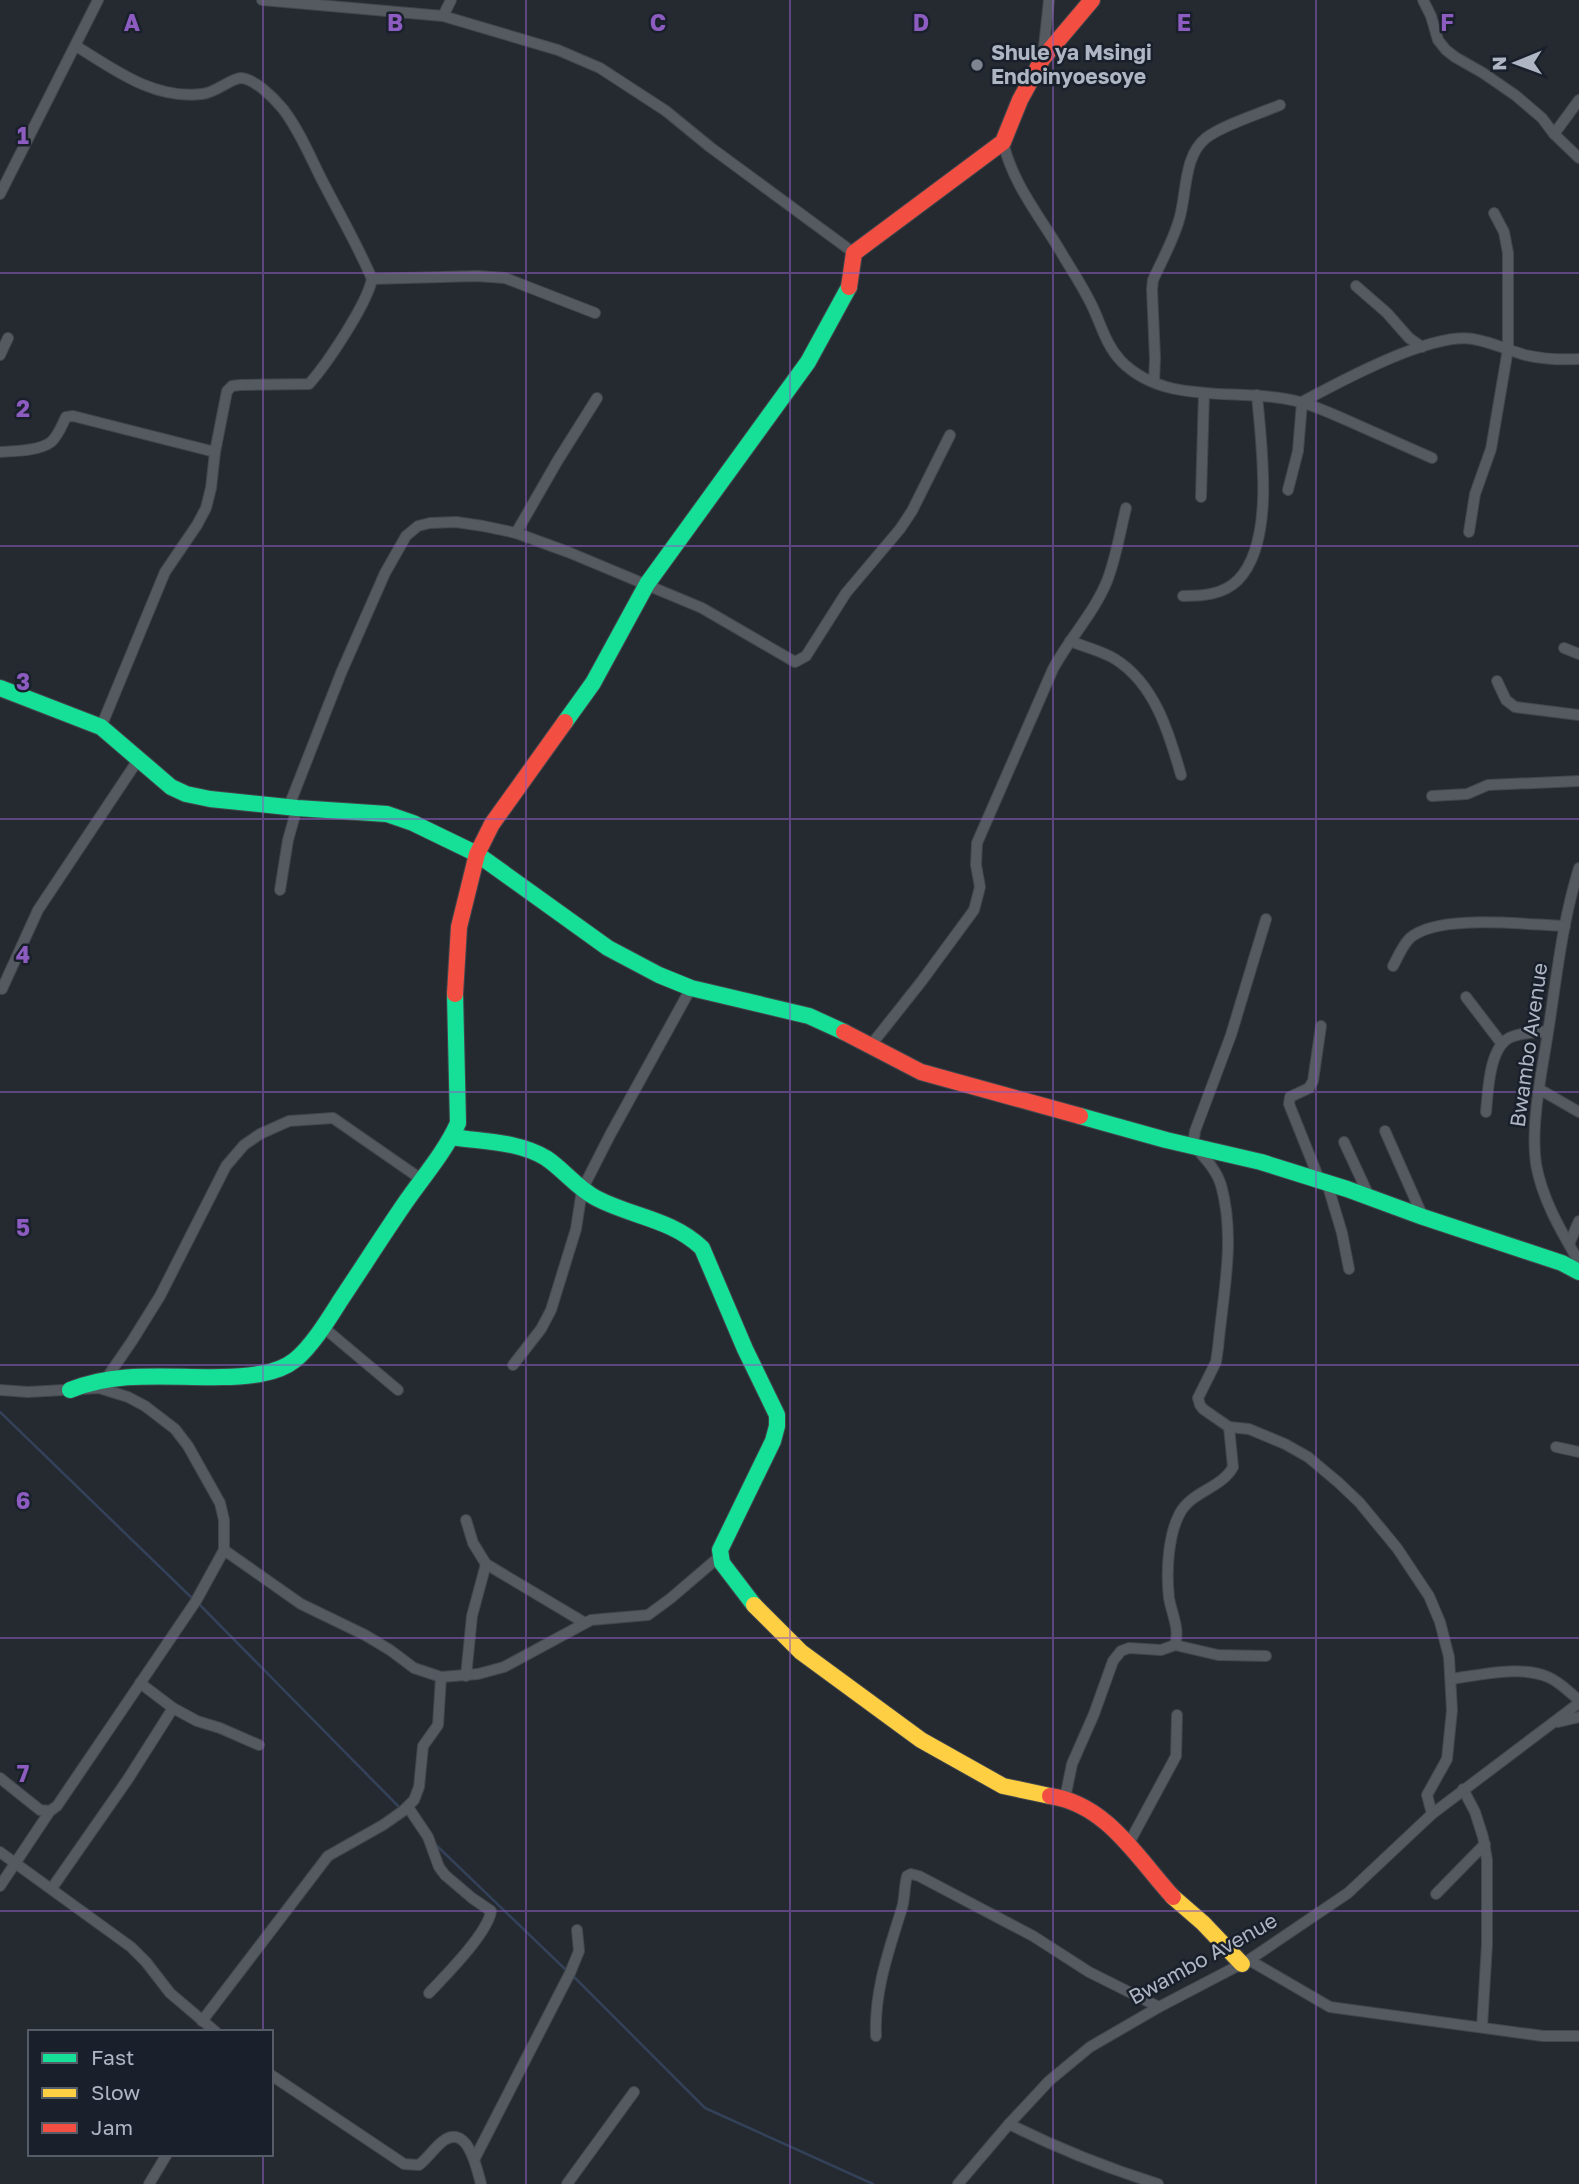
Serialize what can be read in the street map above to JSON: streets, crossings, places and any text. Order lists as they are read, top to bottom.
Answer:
{
  "streets": {
    "street": ["Bwambo Avenue"]
  },
  "places": ["Shule ya Msingi Endoinyoesoye"],
  "legend": ["Fast", "Slow", "Jam"],
  "north": "left",
  "grid": {
    "columns": [
      "A",
      "B",
      "C",
      "D",
      "E",
      "F"
    ],
    "rows": [
      "1",
      "2",
      "3",
      "4",
      "5",
      "6",
      "7"
    ]
  }
}
